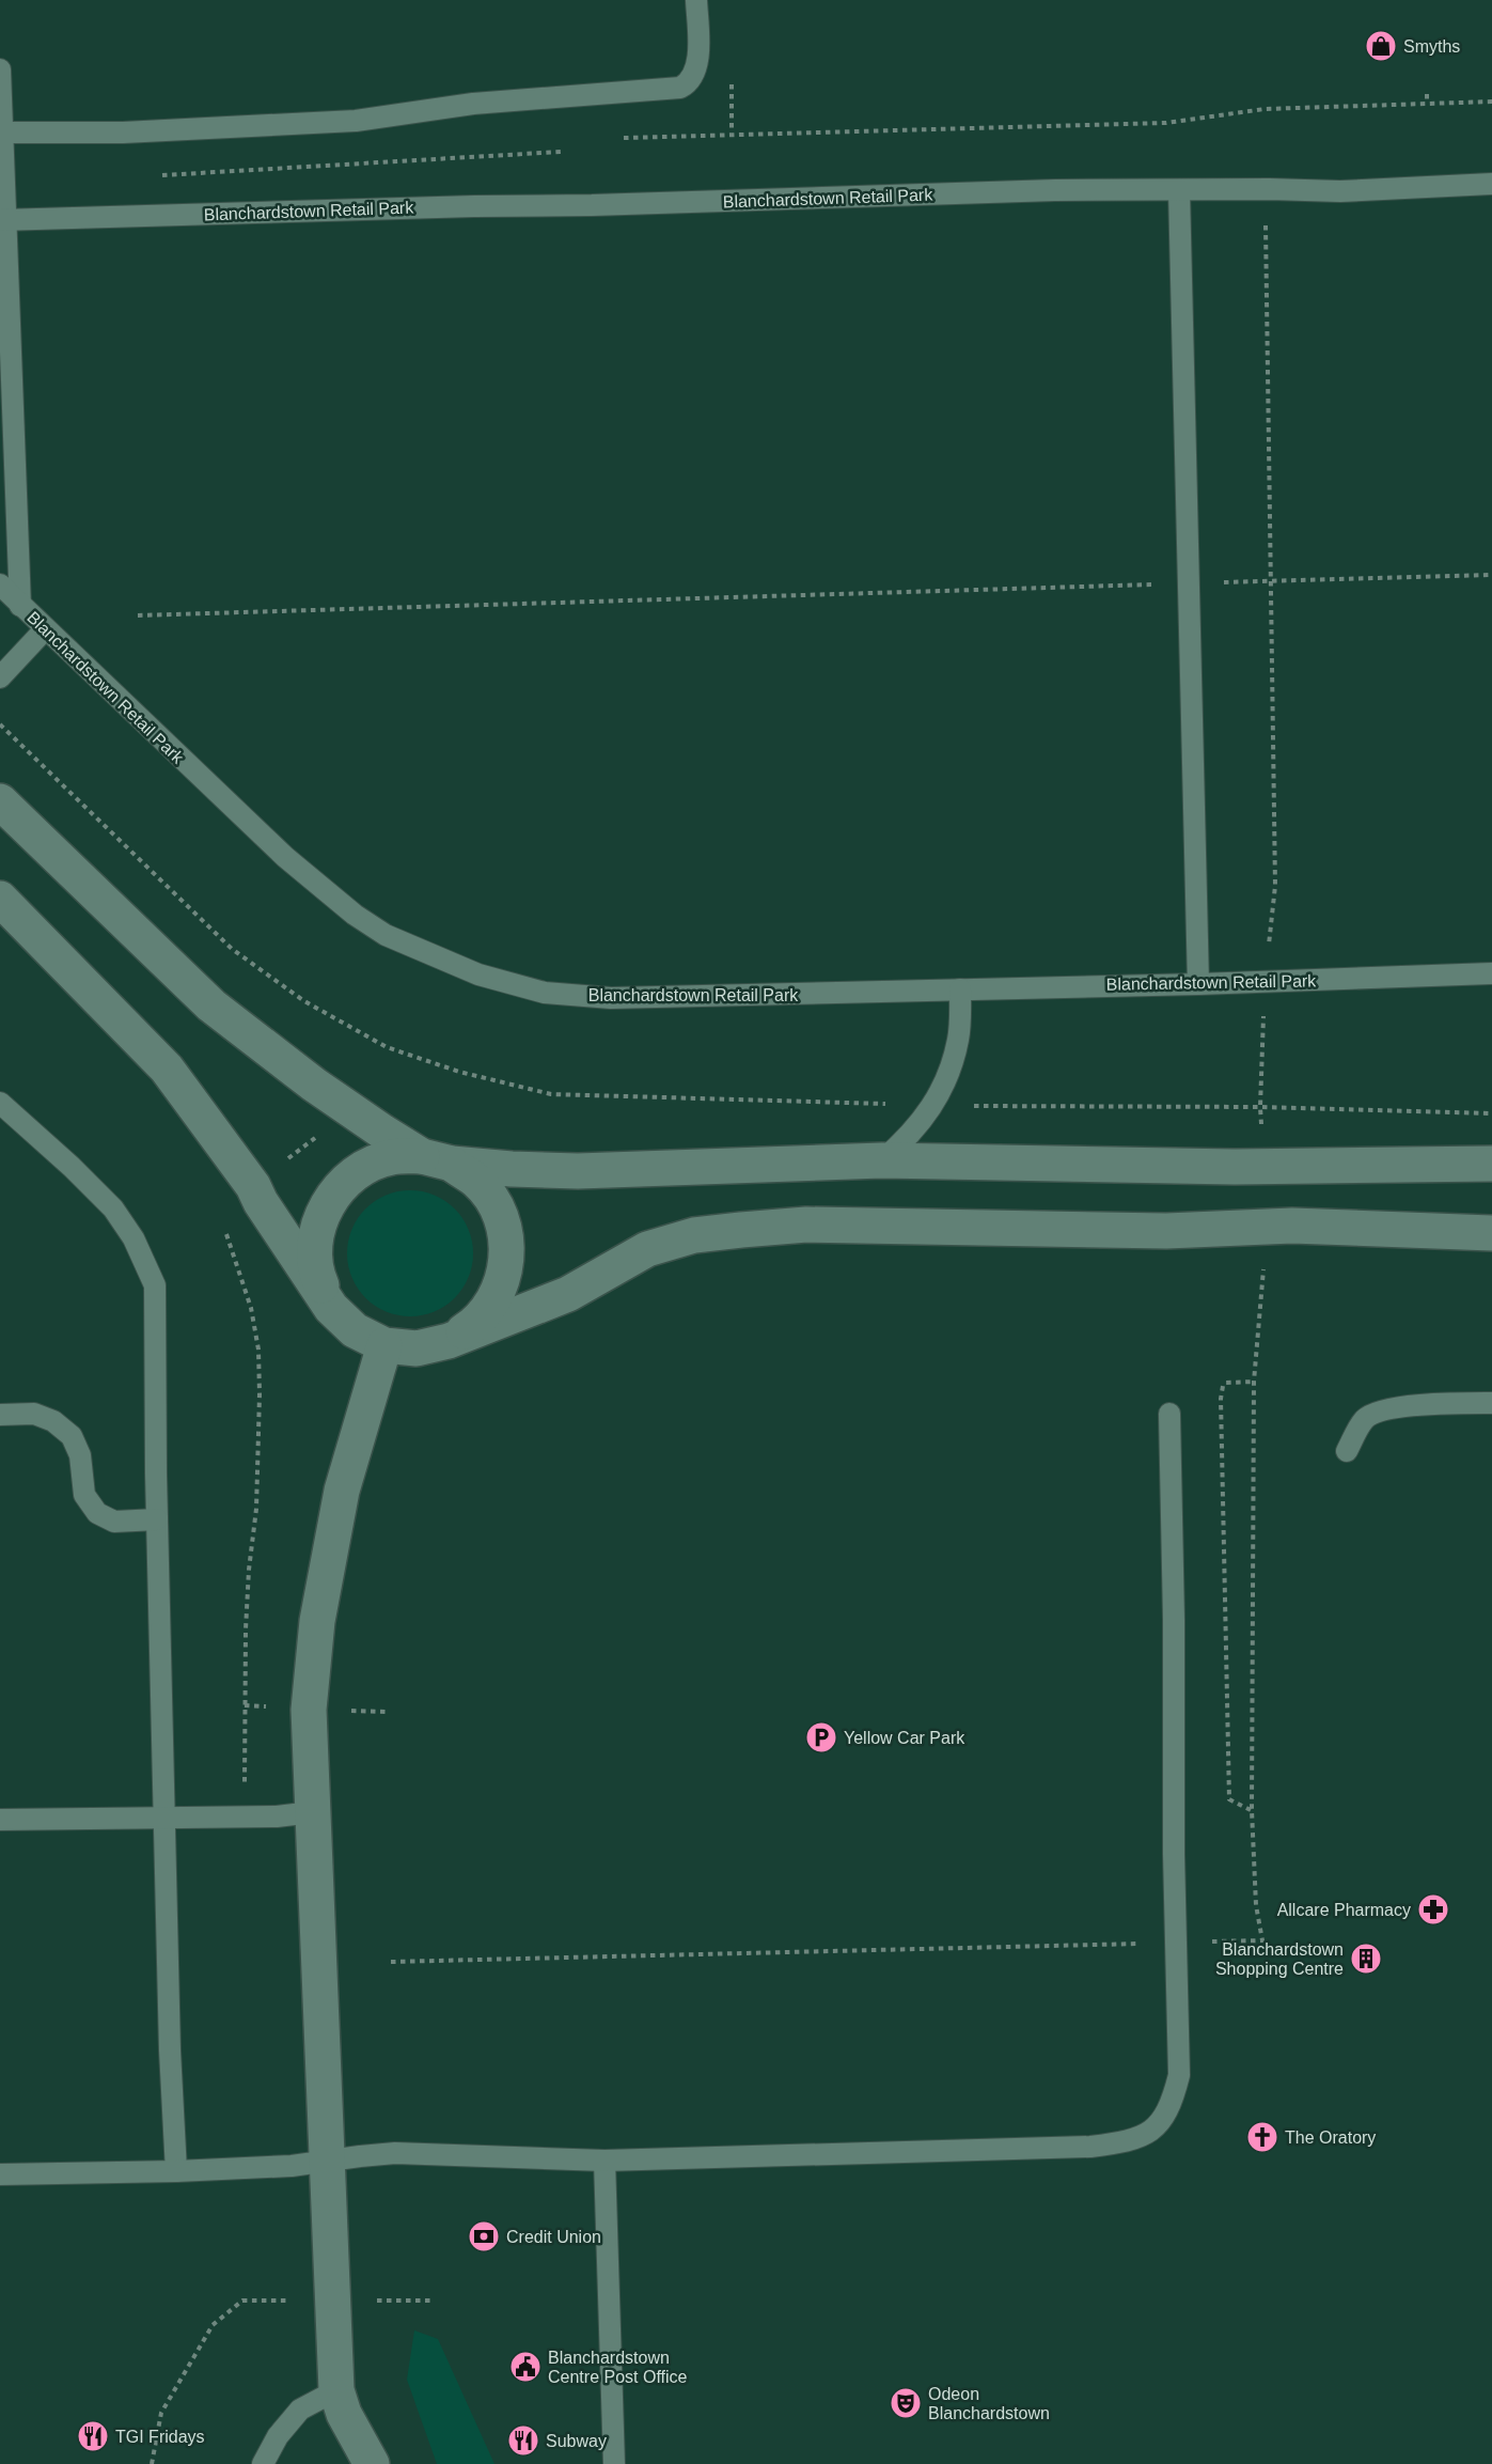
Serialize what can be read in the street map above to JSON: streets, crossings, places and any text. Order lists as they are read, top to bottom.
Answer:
{
  "streets": {
    "lane": ["Blanchardstown Retail Park"]
  },
  "places": {
    "shop": ["Smyths"],
    "parking": ["Yellow Car Park"],
    "pharmacy": ["Allcare Pharmacy"],
    "building": ["Blanchardstown Shopping Centre"],
    "church": ["The Oratory"],
    "bank": ["Credit Union"],
    "public building": ["Blanchardstown Centre Post Office"],
    "theatre": ["Odeon Blanchardstown"],
    "restaurant": ["TGI Fridays", "Subway"]
  }
}
